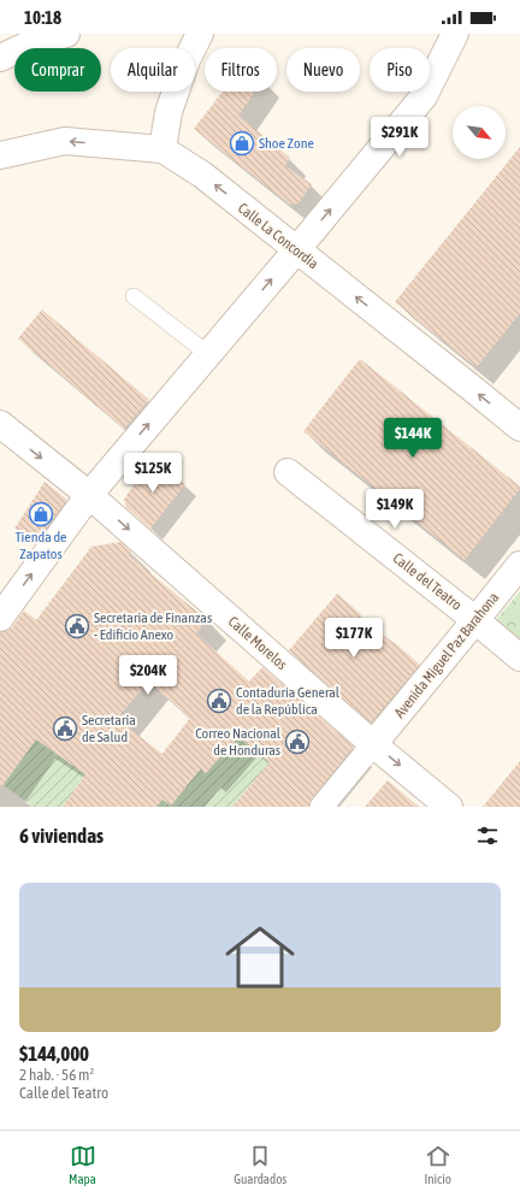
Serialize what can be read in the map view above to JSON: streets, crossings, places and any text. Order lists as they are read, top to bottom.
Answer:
{
  "streets": {
    "street": [
      "Calle La Concordia",
      "Calle del Teatro",
      "Calle Morelos",
      "Avenida Miguel Paz Barahona"
    ]
  },
  "crossings": [
    ["Calle del Teatro", "Avenida Miguel Paz Barahona"],
    ["Calle Morelos", "Avenida Miguel Paz Barahona"]
  ],
  "one_way": ["Calle La Concordia", "Calle Morelos"],
  "places": {
    "shop": ["Shoe Zone", "Tienda de Zapatos"],
    "public building": [
      "Secretaria de Finanzas - Edificio Anexo",
      "Contaduría General de la República",
      "Secretaria de Salud",
      "Correo Nacional de Honduras"
    ]
  },
  "north": "bottom right",
  "page": {
    "status": "10:18",
    "chip": [
      "Comprar",
      "Alquilar",
      "Filtros",
      "Nuevo",
      "Piso"
    ],
    "price": [
      "$291K",
      "$144K",
      "$125K",
      "$149K",
      "$177K",
      "$204K"
    ],
    "heading": "6 viviendas",
    "list": [
      {
        "name": "$144,000",
        "note": "2 hab. · 56 m² · Calle del Teatro"
      }
    ],
    "tabs": ["Mapa", "Guardados", "Inicio"]
  }
}
